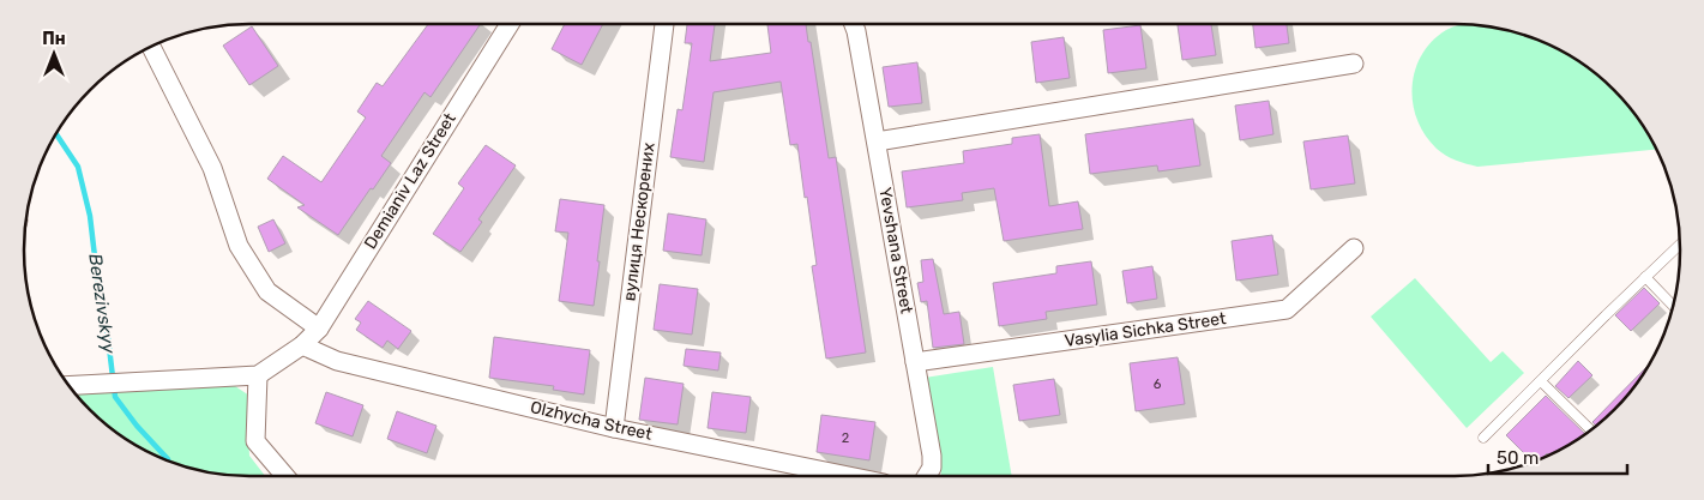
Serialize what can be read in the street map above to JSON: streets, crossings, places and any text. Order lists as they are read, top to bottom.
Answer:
{
  "streets": {
    "street": [
      "Demianiv Laz Street",
      "вулиця Нескорених",
      "Yevshana Street",
      "Vasylia Sichka Street",
      "Olzhycha Street"
    ]
  },
  "crossings": [
    ["Demianiv Laz Street", "Olzhycha Street"],
    ["вулиця Нескорених", "Olzhycha Street"],
    ["Yevshana Street", "Vasylia Sichka Street"]
  ],
  "water": ["Berezivskyy"],
  "house_numbers": ["6", "2"],
  "scale_bar": "50 m",
  "north": "top"
}
